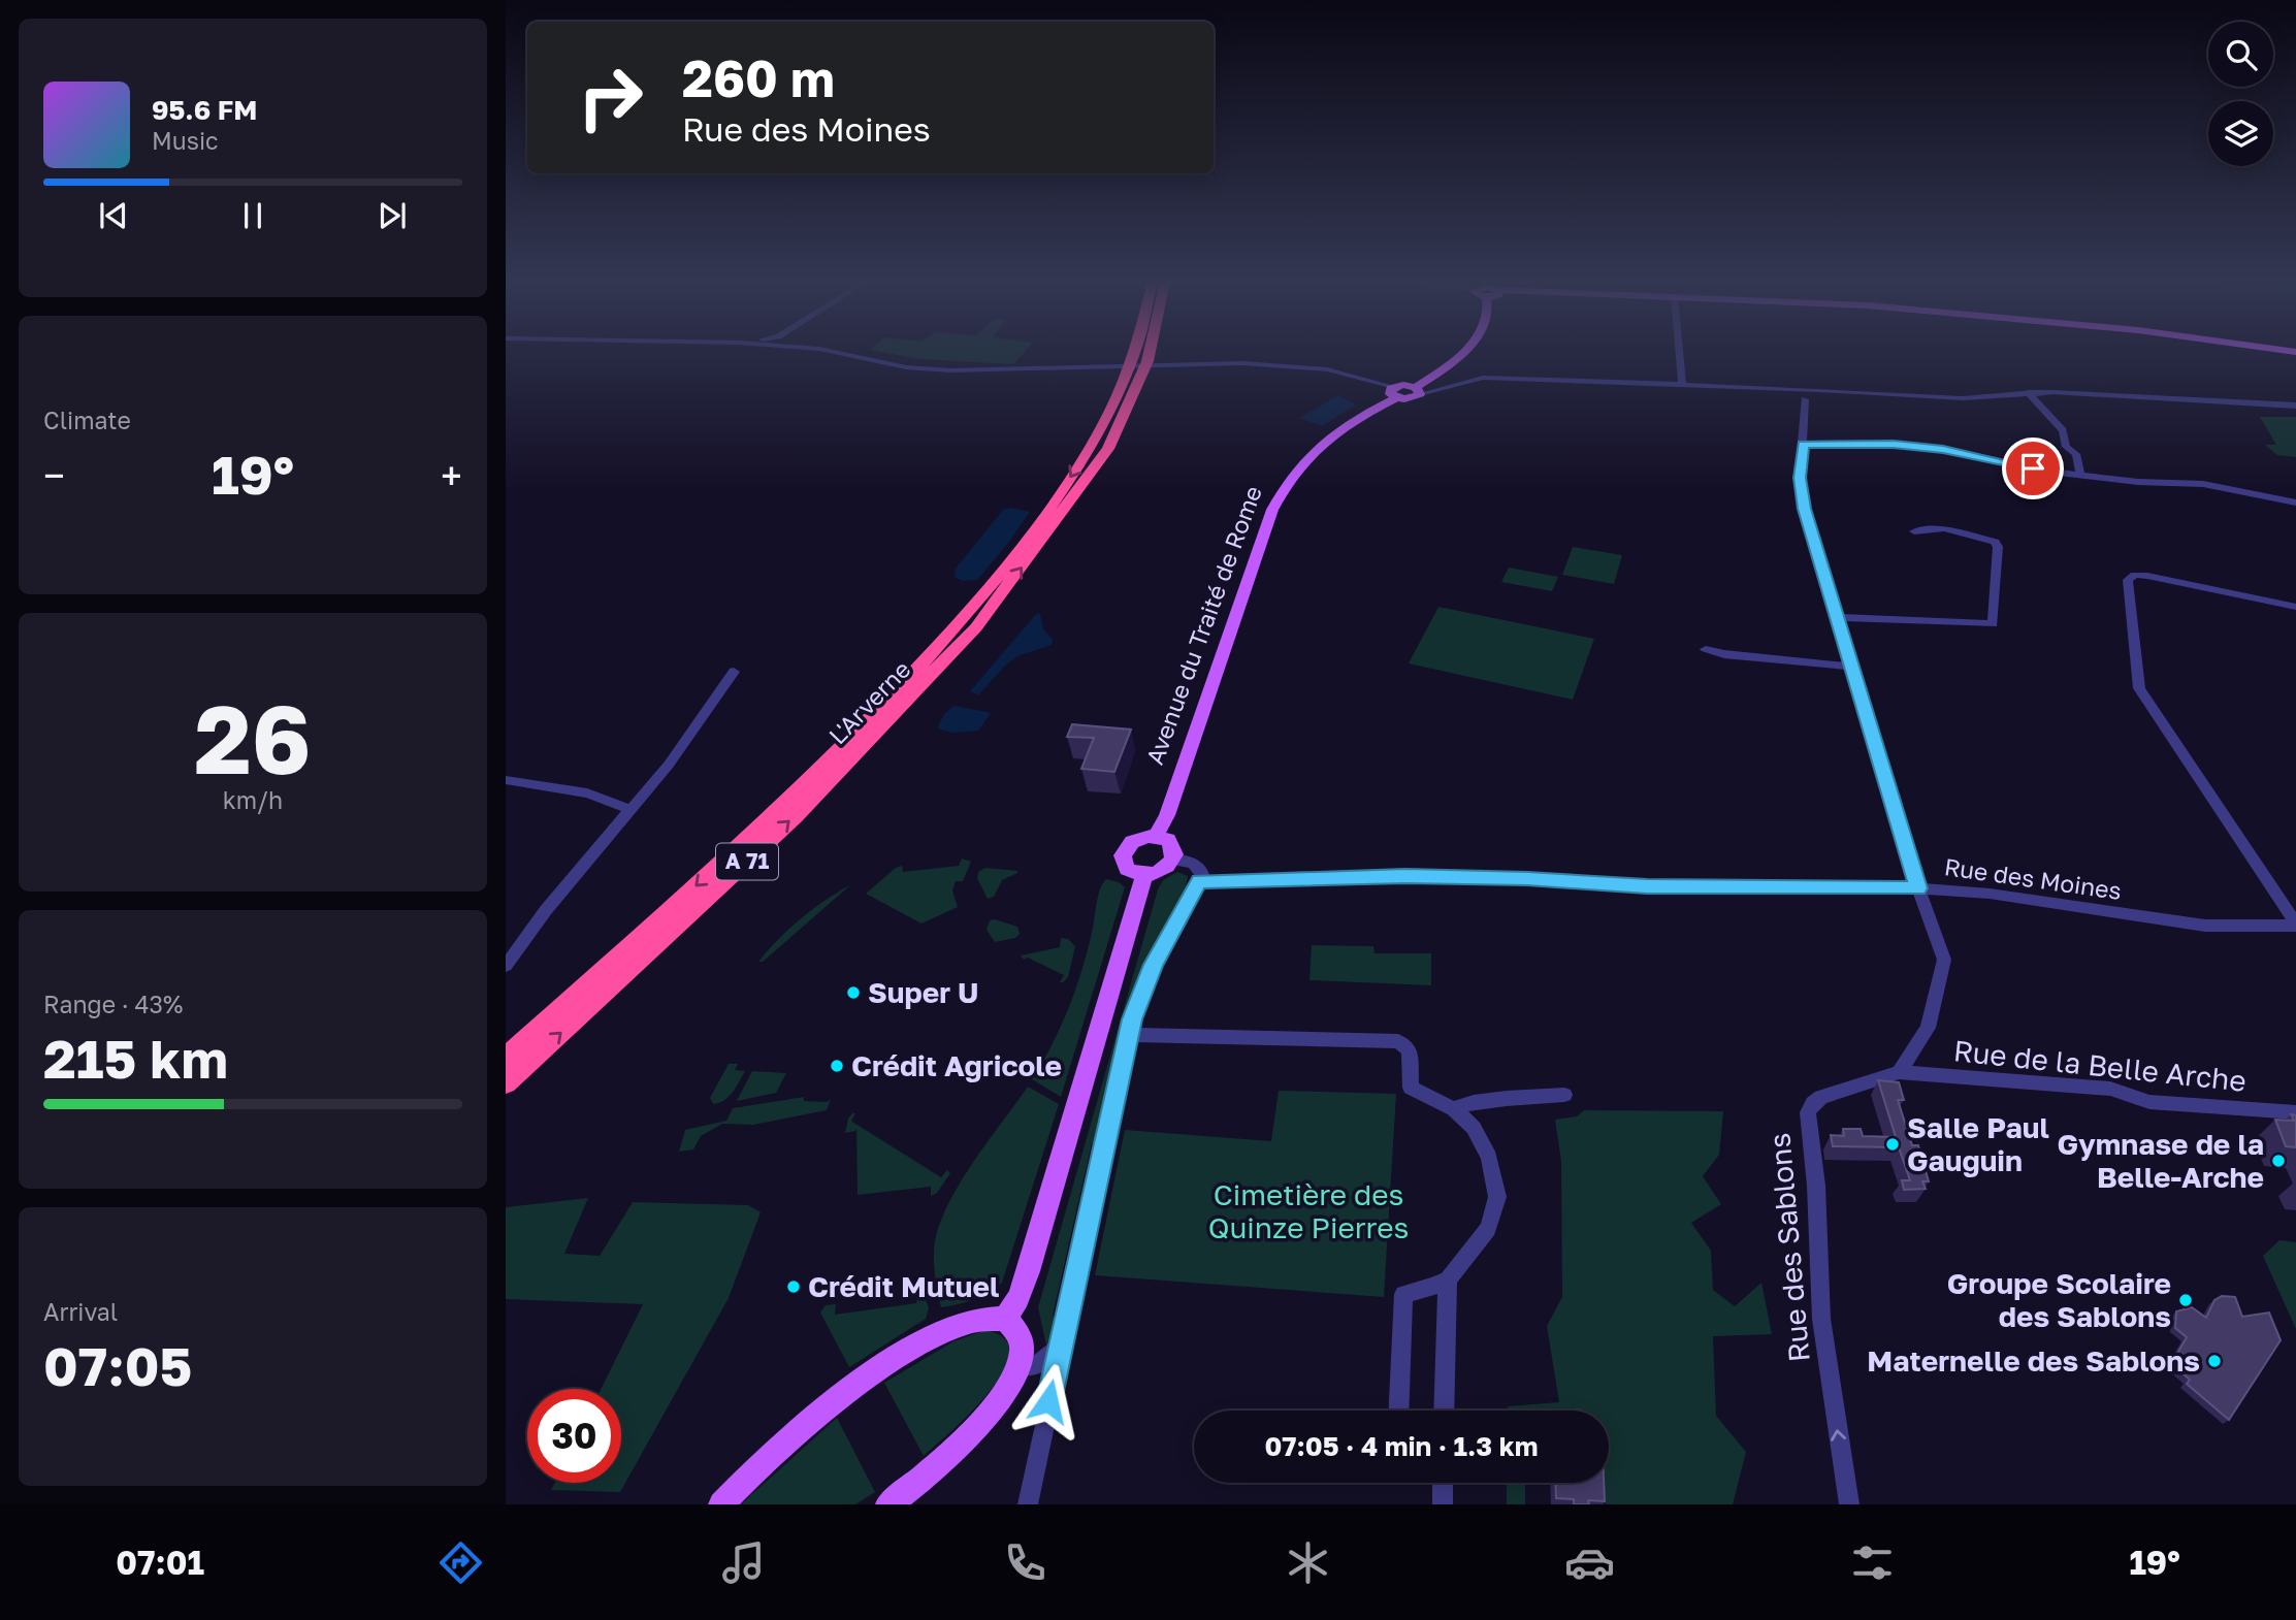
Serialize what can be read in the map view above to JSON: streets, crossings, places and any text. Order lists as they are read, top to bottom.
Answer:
{
  "streets": {
    "highway": ["L'Arverne", "A 71"],
    "main road": ["Avenue du Traité de Rome"],
    "street": ["Rue des Moines", "Rue de la Belle Arche", "Rue des Sablons"]
  },
  "crossings": [
    ["Rue de la Belle Arche", "Rue des Sablons"]
  ],
  "one_way": ["Rue des Sablons"],
  "parks": ["Cimetière des Quinze Pierres"],
  "places": [
    "Super U",
    "Crédit Agricole",
    "Salle Paul Gauguin",
    "Gymnase de la Belle-Arche",
    "Crédit Mutuel",
    "Groupe Scolaire des Sablons",
    "Maternelle des Sablons"
  ],
  "page": {
    "turn": ["260 m", "Rue des Moines"],
    "song": ["95.6 FM", "Music"],
    "tile": [
      "Climate",
      ["26", "km/h"],
      ["Range · 43%", "215 km"],
      ["Arrival", "07:05"]
    ],
    "heat": ["−", "19°", "+"],
    "limit": "30",
    "trip": "07:05 · 4 min · 1.3 km",
    "tabs": ["07:01", "19°"]
  }
}
